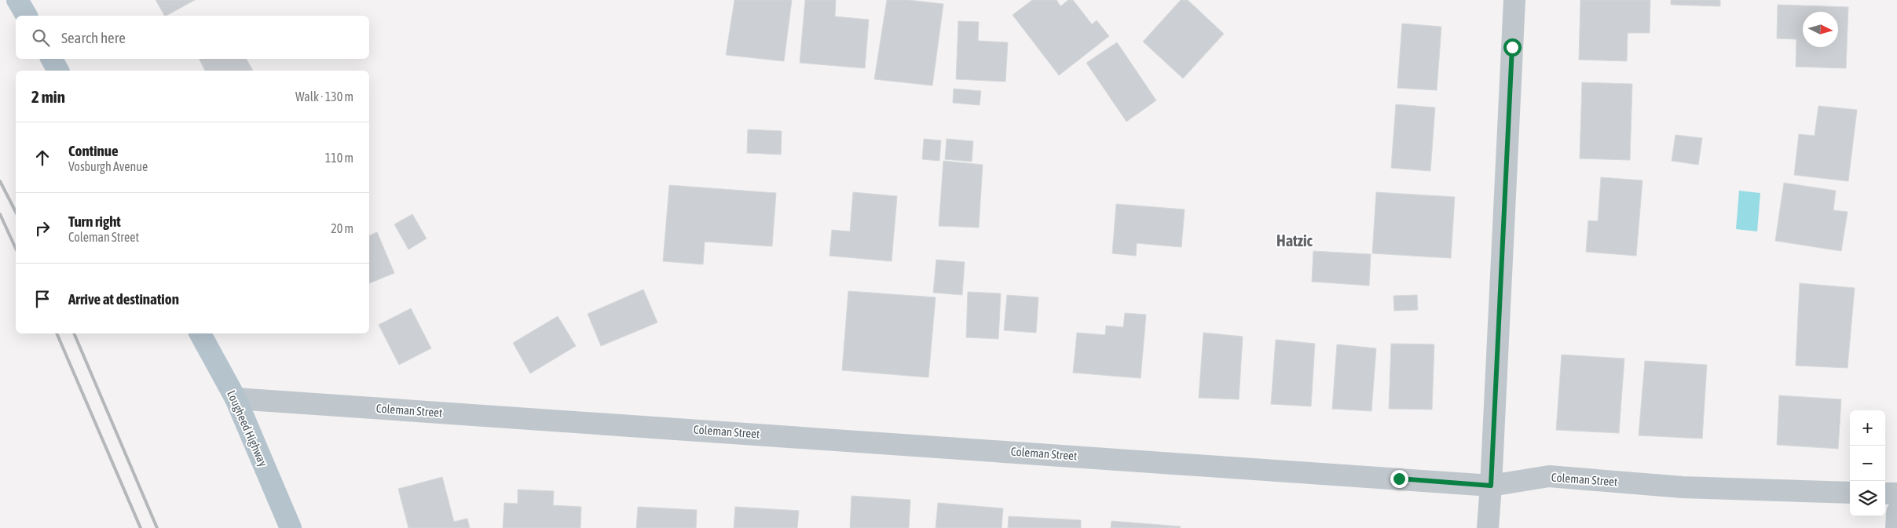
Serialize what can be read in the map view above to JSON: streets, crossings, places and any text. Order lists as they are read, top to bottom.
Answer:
{
  "streets": {
    "main road": ["Lougheed Highway"],
    "street": ["Coleman Street"]
  },
  "crossings": [
    ["Coleman Street", "Lougheed Highway"]
  ],
  "districts": ["Hatzic"],
  "north": "right",
  "page": {
    "search": "Search here",
    "heading": ["2 min", "Walk · 130 m"],
    "list": [
      ["Continue", "Vosburgh Avenue", "110 m"],
      ["Turn right", "Coleman Street", "20 m"],
      "Arrive at destination"
    ],
    "map_buttons": ["+", "−"]
  }
}
